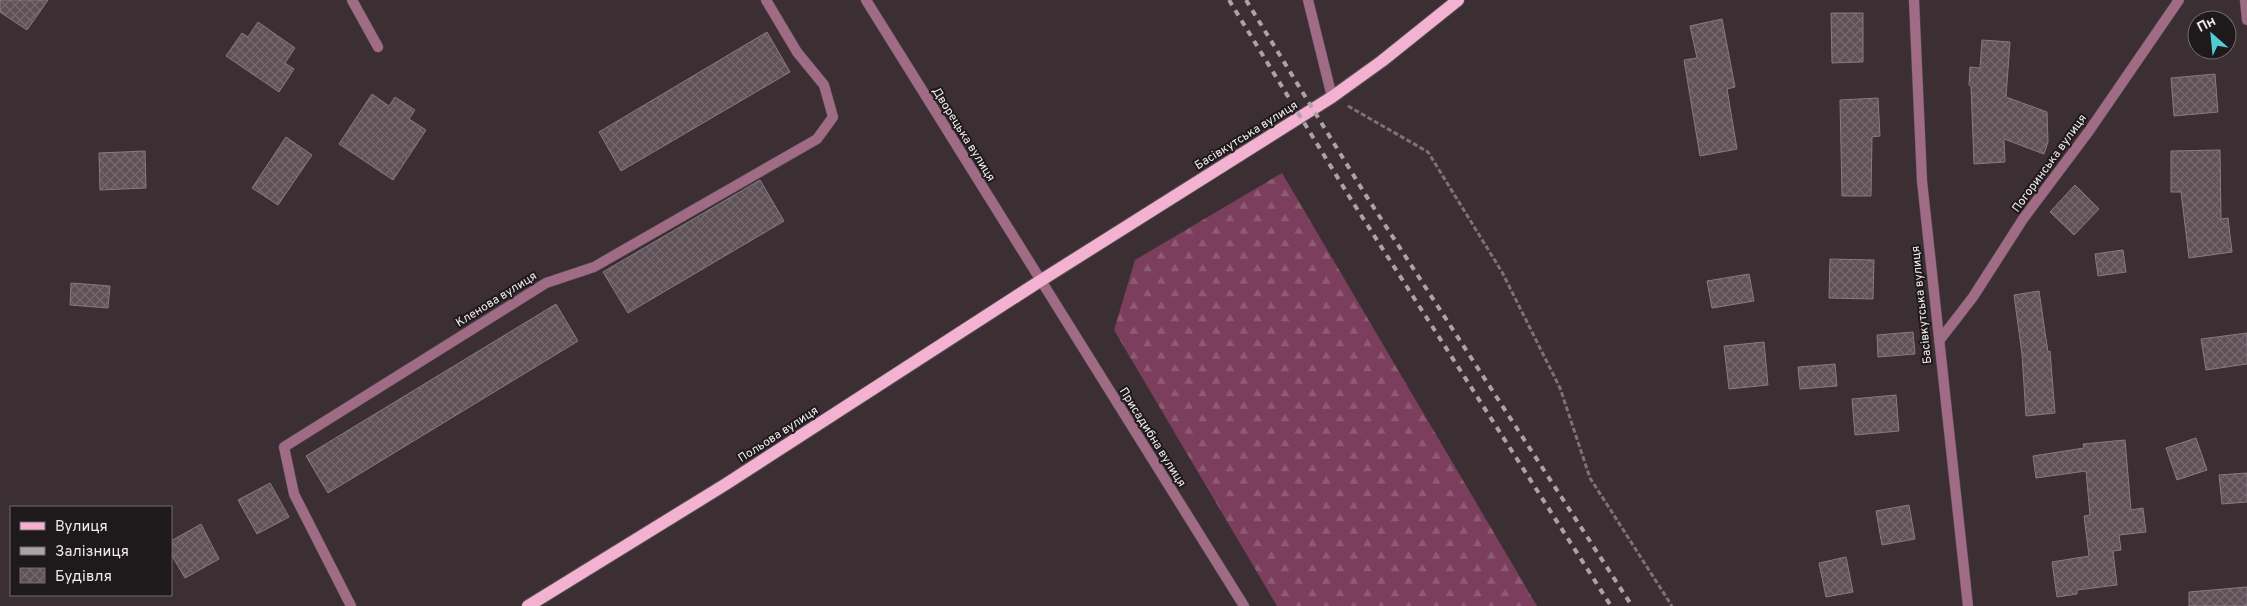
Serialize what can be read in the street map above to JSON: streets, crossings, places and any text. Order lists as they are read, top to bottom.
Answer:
{
  "streets": {
    "main road": ["Басівкутська вулиця", "Польова вулиця"],
    "street": [
      "Дворецька вулиця",
      "Погоринська вулиця",
      "Кленова вулиця",
      "Присадибна вулиця"
    ]
  },
  "crossings": [
    ["Дворецька вулиця", "Басівкутська вулиця"],
    ["Дворецька вулиця", "Польова вулиця"],
    ["Дворецька вулиця", "Присадибна вулиця"],
    ["Басівкутська вулиця", "Погоринська вулиця"],
    ["Басівкутська вулиця", "Польова вулиця"],
    ["Басівкутська вулиця", "Присадибна вулиця"],
    ["Польова вулиця", "Присадибна вулиця"]
  ],
  "legend": ["Вулиця", "Залізниця", "Будівля"],
  "north": "top left"
}
